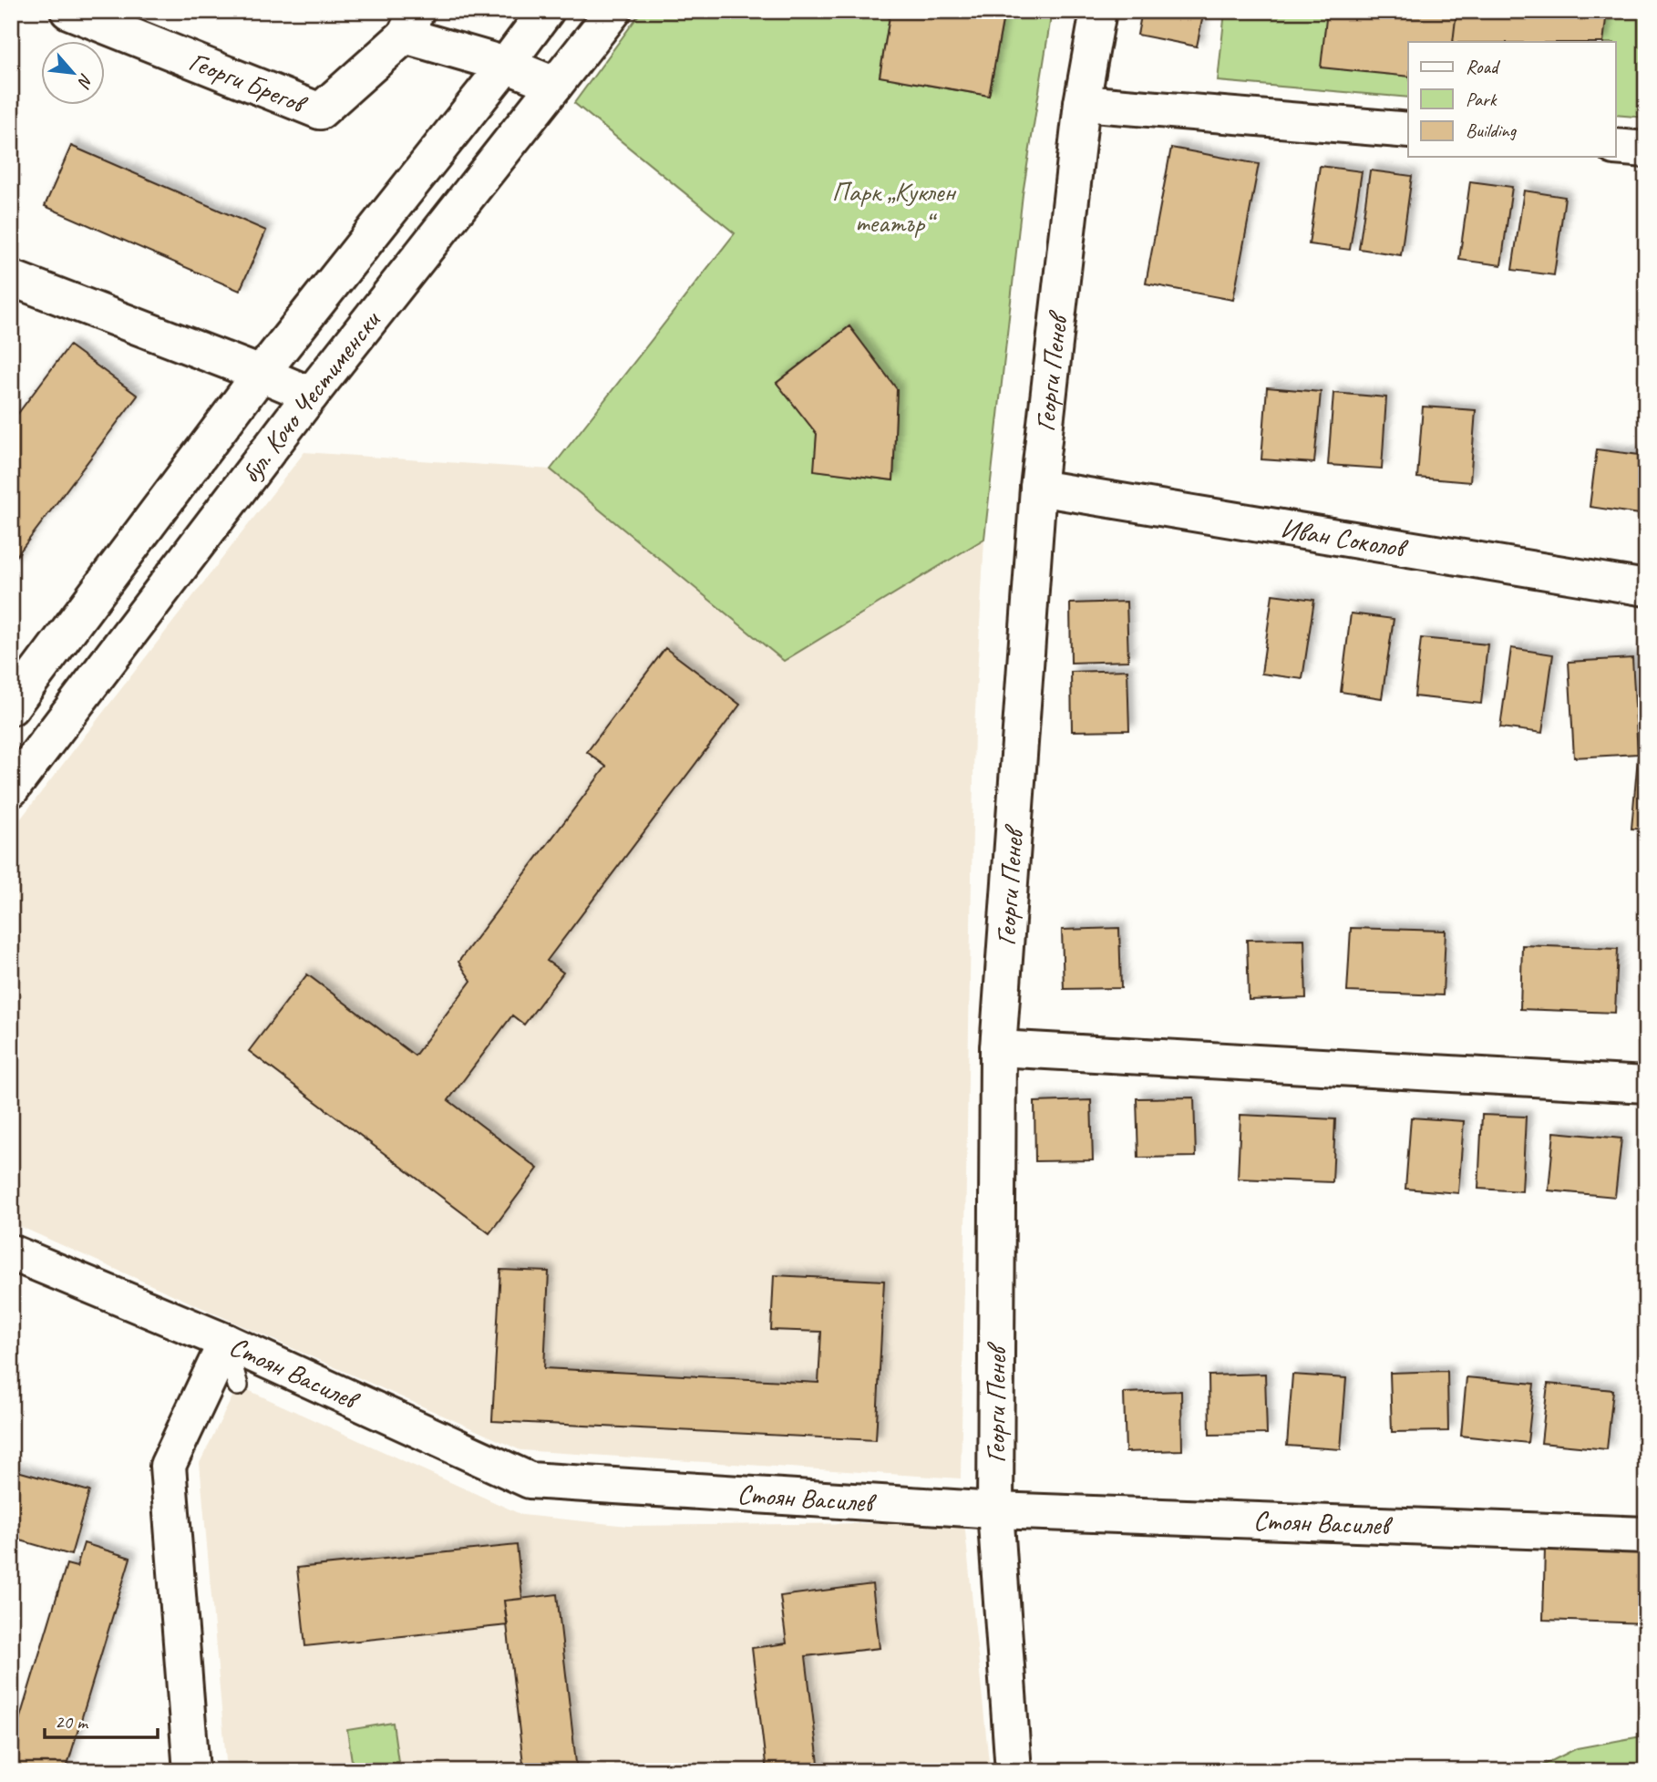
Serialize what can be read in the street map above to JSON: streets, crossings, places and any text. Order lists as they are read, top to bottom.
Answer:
{
  "streets": {
    "street": [
      "Георги Брегов",
      "Георги Пенев",
      "бул. Кочо Честименски",
      "Иван Соколов",
      "Стоян Василев"
    ]
  },
  "crossings": [
    ["Георги Пенев", "Иван Соколов"],
    ["Георги Пенев", "Стоян Василев"]
  ],
  "parks": ["Парк „Куклен театър“"],
  "legend": ["Road", "Park", "Building"],
  "scale_bar": "20 m",
  "north": "bottom right"
}
